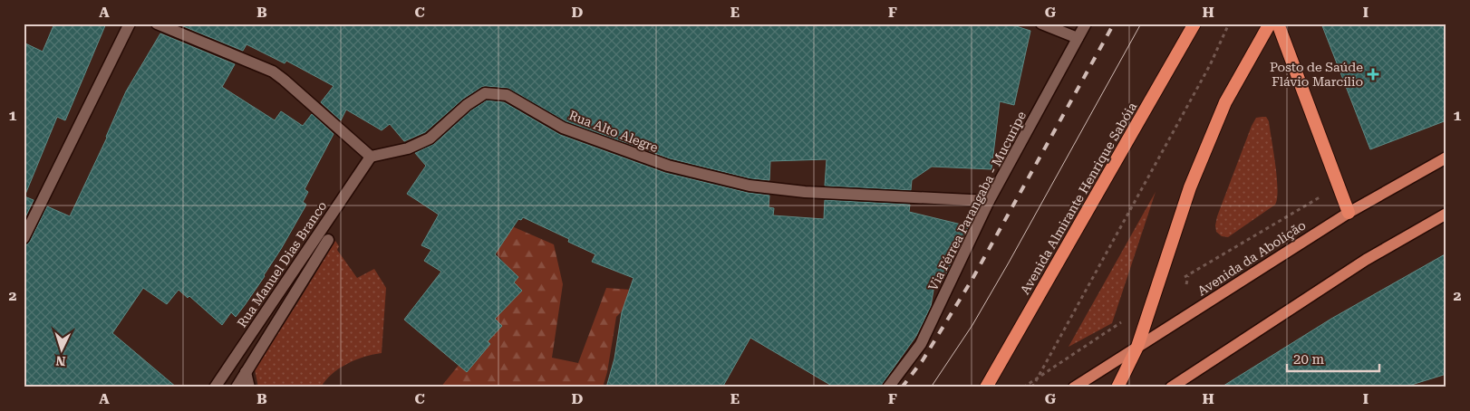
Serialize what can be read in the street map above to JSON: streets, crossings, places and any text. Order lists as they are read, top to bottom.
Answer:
{
  "streets": {
    "highway": ["Avenida Almirante Henrique Sabóia"],
    "main road": ["Avenida da Abolição"],
    "street": ["Rua Alto Alegre", "Via Férrea Parangaba - Mucuripe", "Rua Manuel Dias Branco"]
  },
  "crossings": [
    ["Rua Alto Alegre", "Via Férrea Parangaba - Mucuripe"],
    ["Rua Alto Alegre", "Rua Manuel Dias Branco"]
  ],
  "places": {
    "health": ["Posto de Saúde Flávio Marcílio"]
  },
  "scale_bar": "20 m",
  "north": "bottom",
  "grid": {
    "columns": [
      "A",
      "B",
      "C",
      "D",
      "E",
      "F",
      "G",
      "H",
      "I"
    ],
    "rows": ["1", "2"]
  }
}
